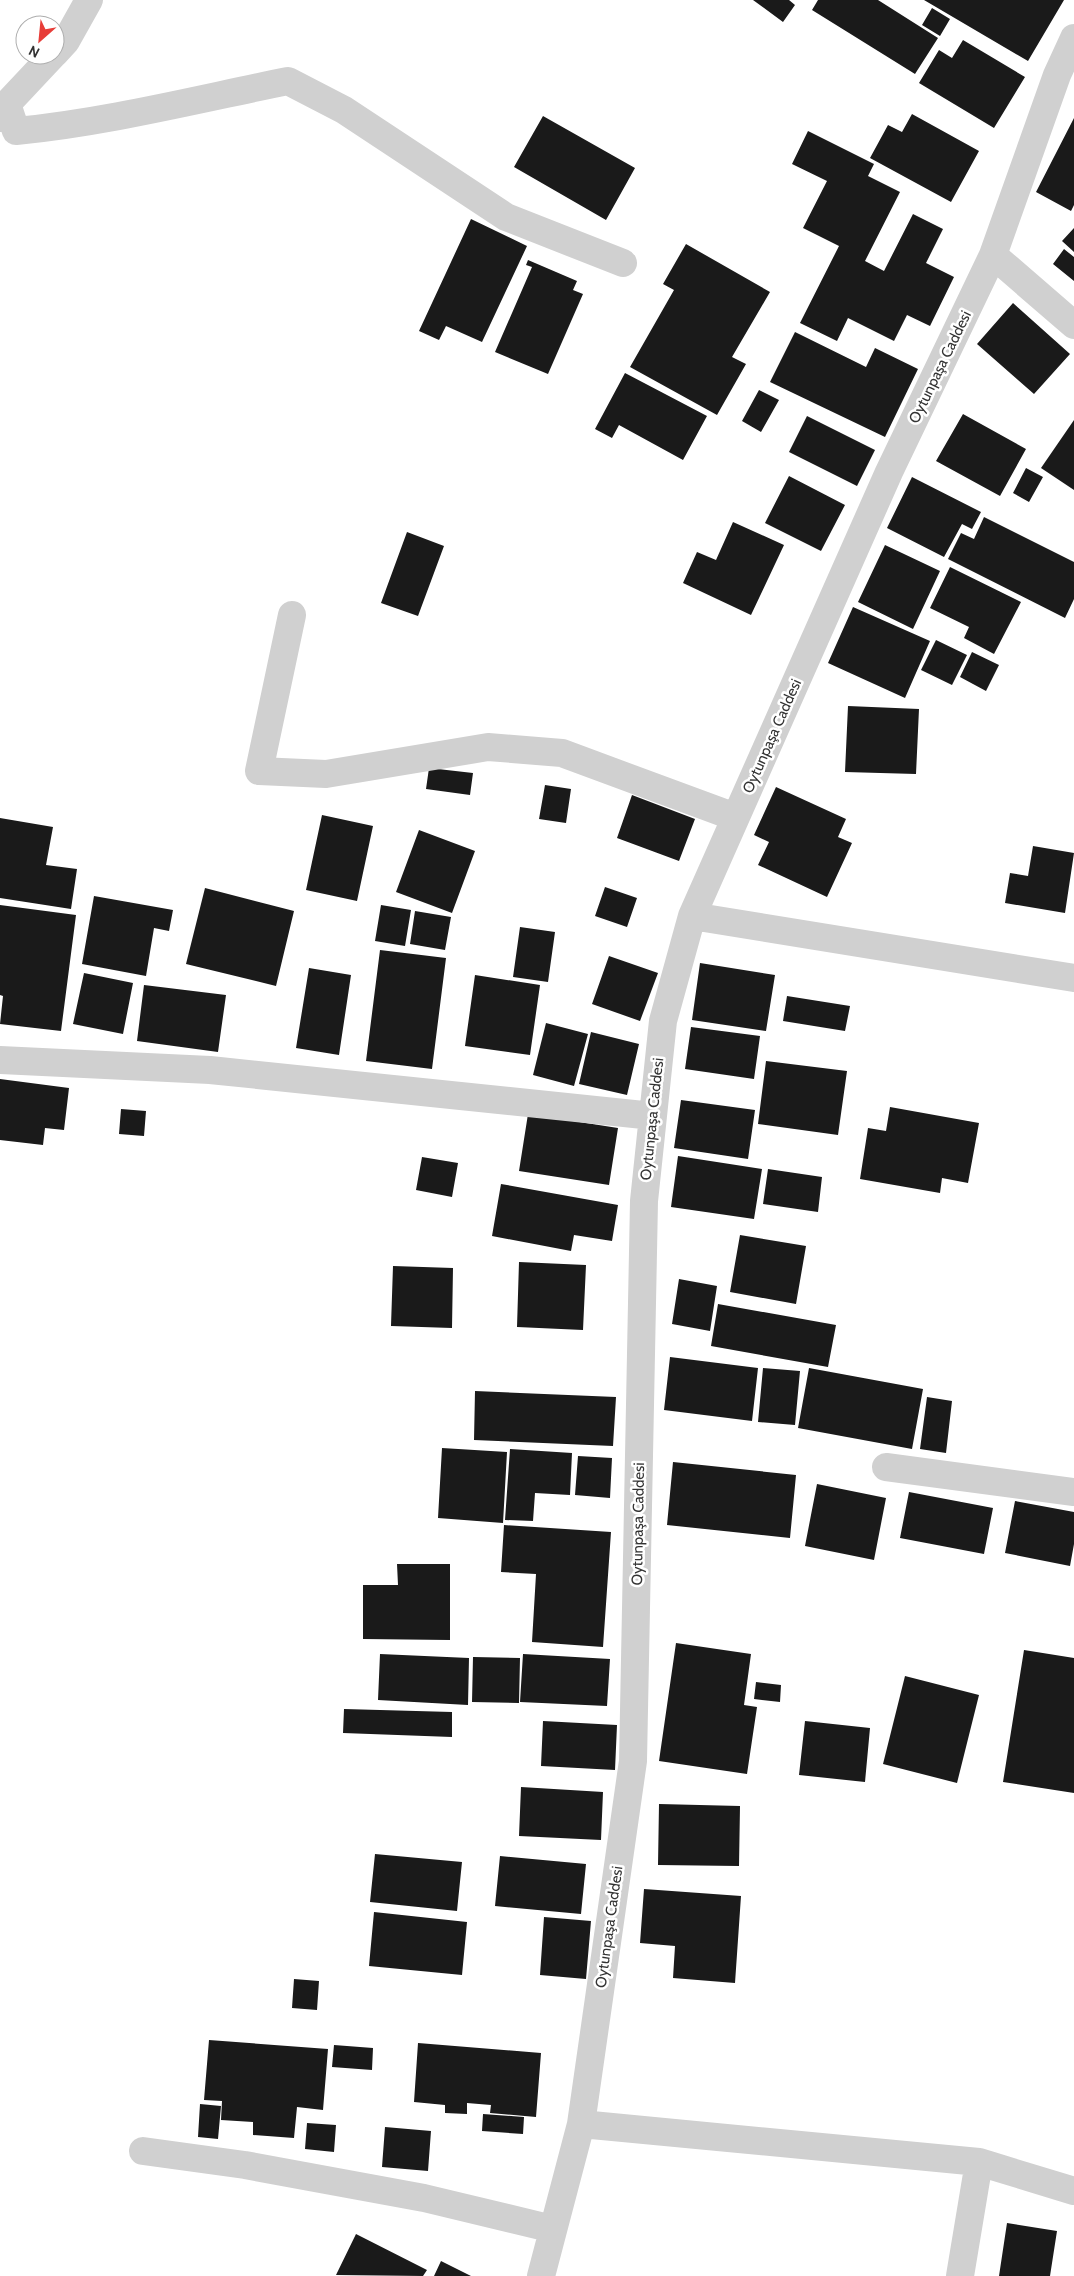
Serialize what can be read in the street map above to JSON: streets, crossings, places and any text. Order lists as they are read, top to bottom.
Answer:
{
  "streets": {
    "street": ["Oytunpaşa Caddesi"]
  },
  "north": "bottom left"
}
